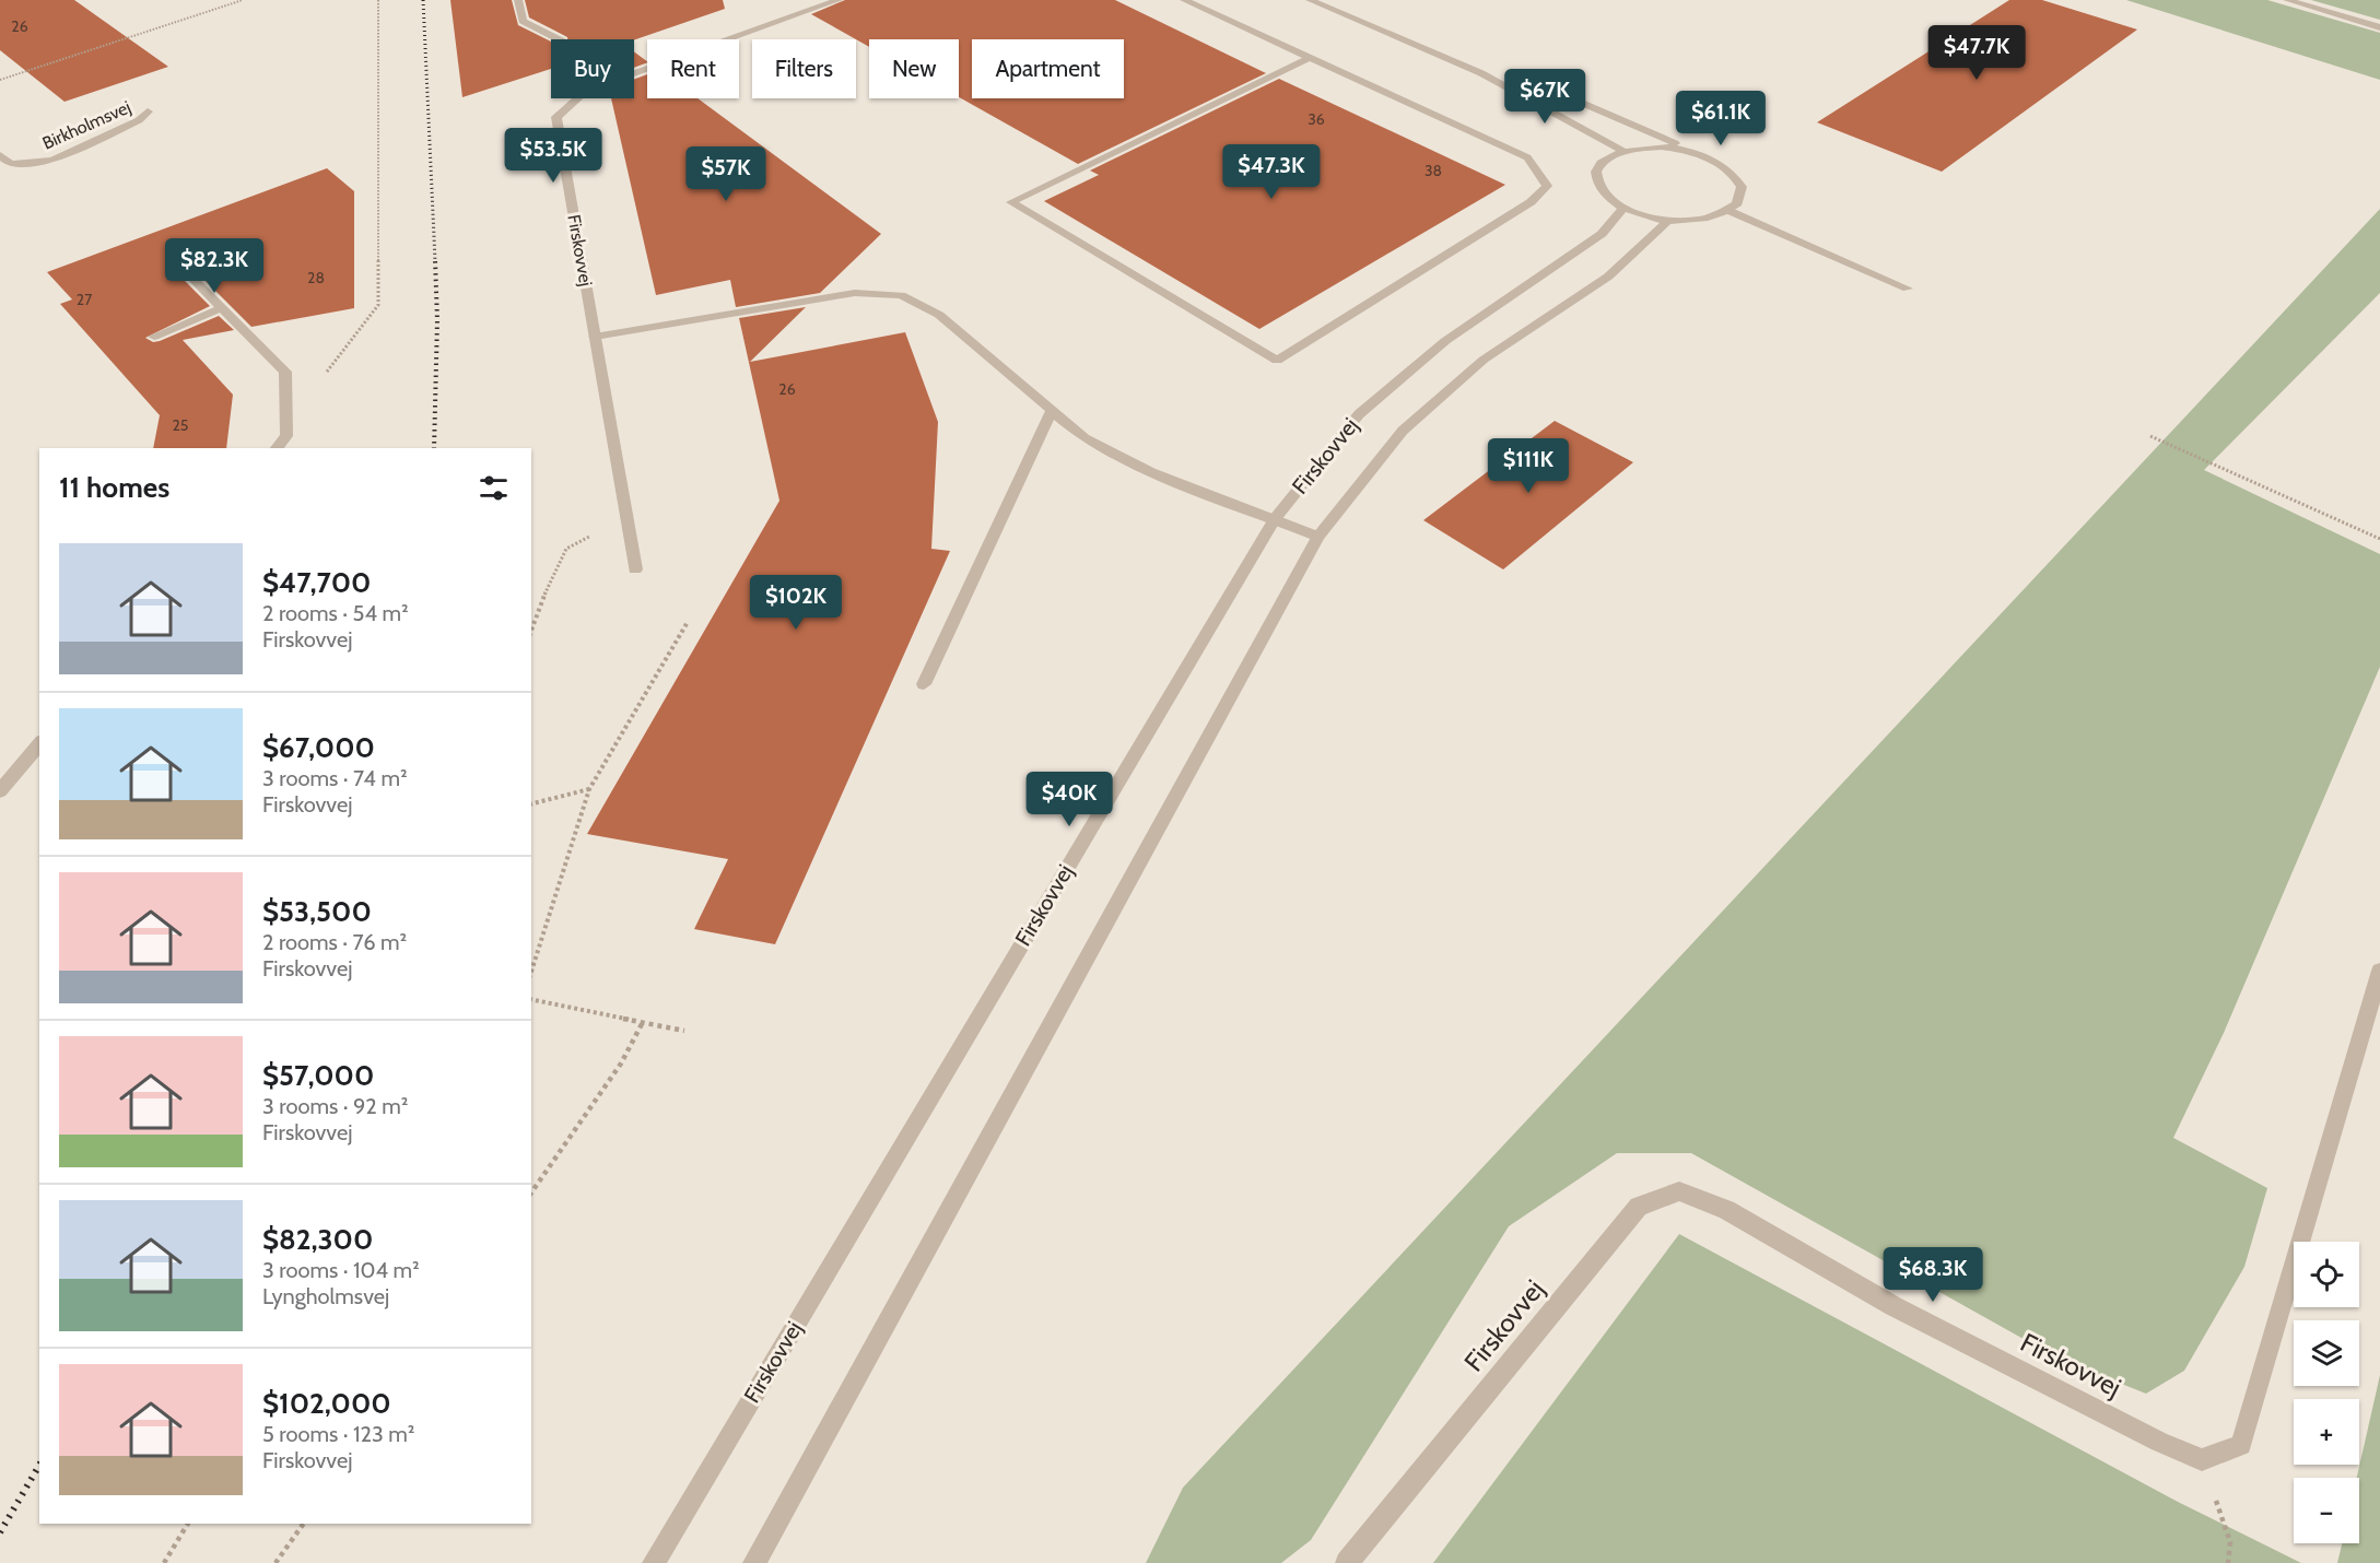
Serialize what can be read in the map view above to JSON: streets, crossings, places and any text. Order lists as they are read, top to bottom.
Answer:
{
  "streets": {
    "street": ["Birkholmsvej", "Firskovvej"]
  },
  "house_numbers": [
    "26",
    "36",
    "38",
    "28",
    "27",
    "26",
    "25"
  ],
  "page": {
    "price": [
      "$47.7K",
      "$67K",
      "$61.1K",
      "$53.5K",
      "$47.3K",
      "$57K",
      "$82.3K",
      "$111K",
      "$102K",
      "$40K",
      "$68.3K"
    ],
    "chip": [
      "Buy",
      "Rent",
      "Filters",
      "New",
      "Apartment"
    ],
    "heading": "11 homes",
    "list": [
      {
        "name": "$47,700",
        "note": "2 rooms · 54 m² · Firskovvej"
      },
      {
        "name": "$67,000",
        "note": "3 rooms · 74 m² · Firskovvej"
      },
      {
        "name": "$53,500",
        "note": "2 rooms · 76 m² · Firskovvej"
      },
      {
        "name": "$57,000",
        "note": "3 rooms · 92 m² · Firskovvej"
      },
      {
        "name": "$82,300",
        "note": "3 rooms · 104 m² · Lyngholmsvej"
      },
      {
        "name": "$102,000",
        "note": "5 rooms · 123 m² · Firskovvej"
      }
    ],
    "map_buttons": ["+", "−"]
  }
}
